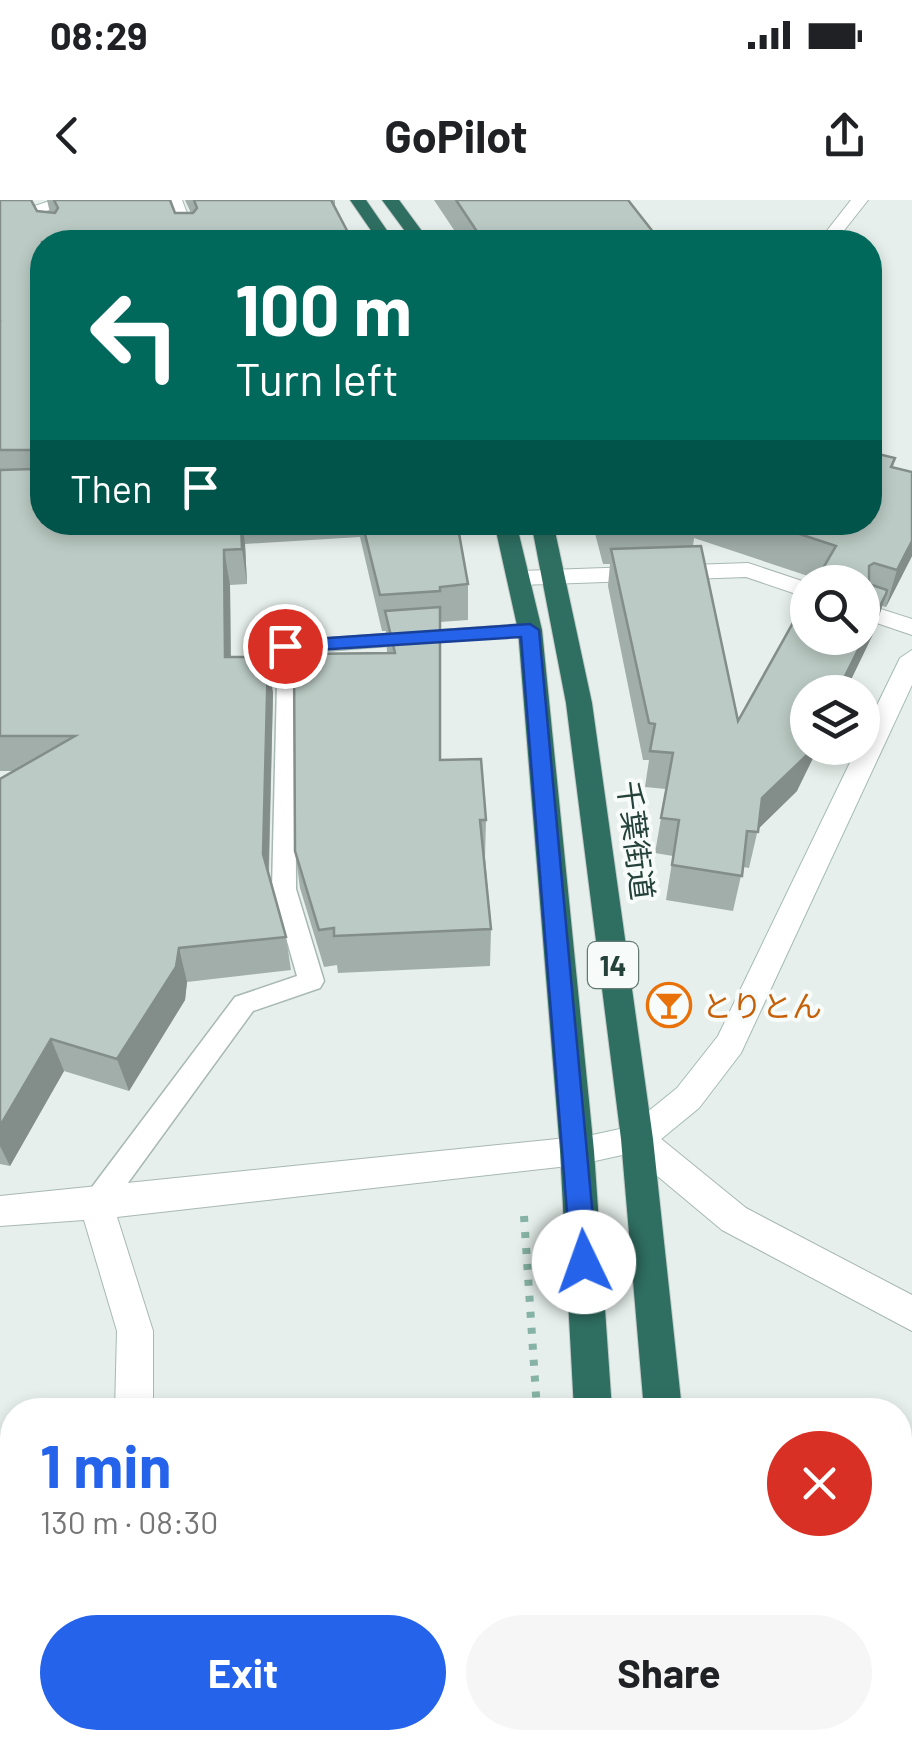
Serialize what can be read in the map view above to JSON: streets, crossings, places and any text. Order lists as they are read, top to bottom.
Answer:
{
  "streets": {
    "highway": ["千葉街道", "14"]
  },
  "places": {
    "bar": ["とりとん"]
  },
  "page": {
    "status": "08:29",
    "header": "GoPilot",
    "turn": ["100 m", "Turn left"],
    "then": "Then",
    "heading": ["1 min", "130 m · 08:30"],
    "buttons": ["Exit", "Share"]
  }
}
